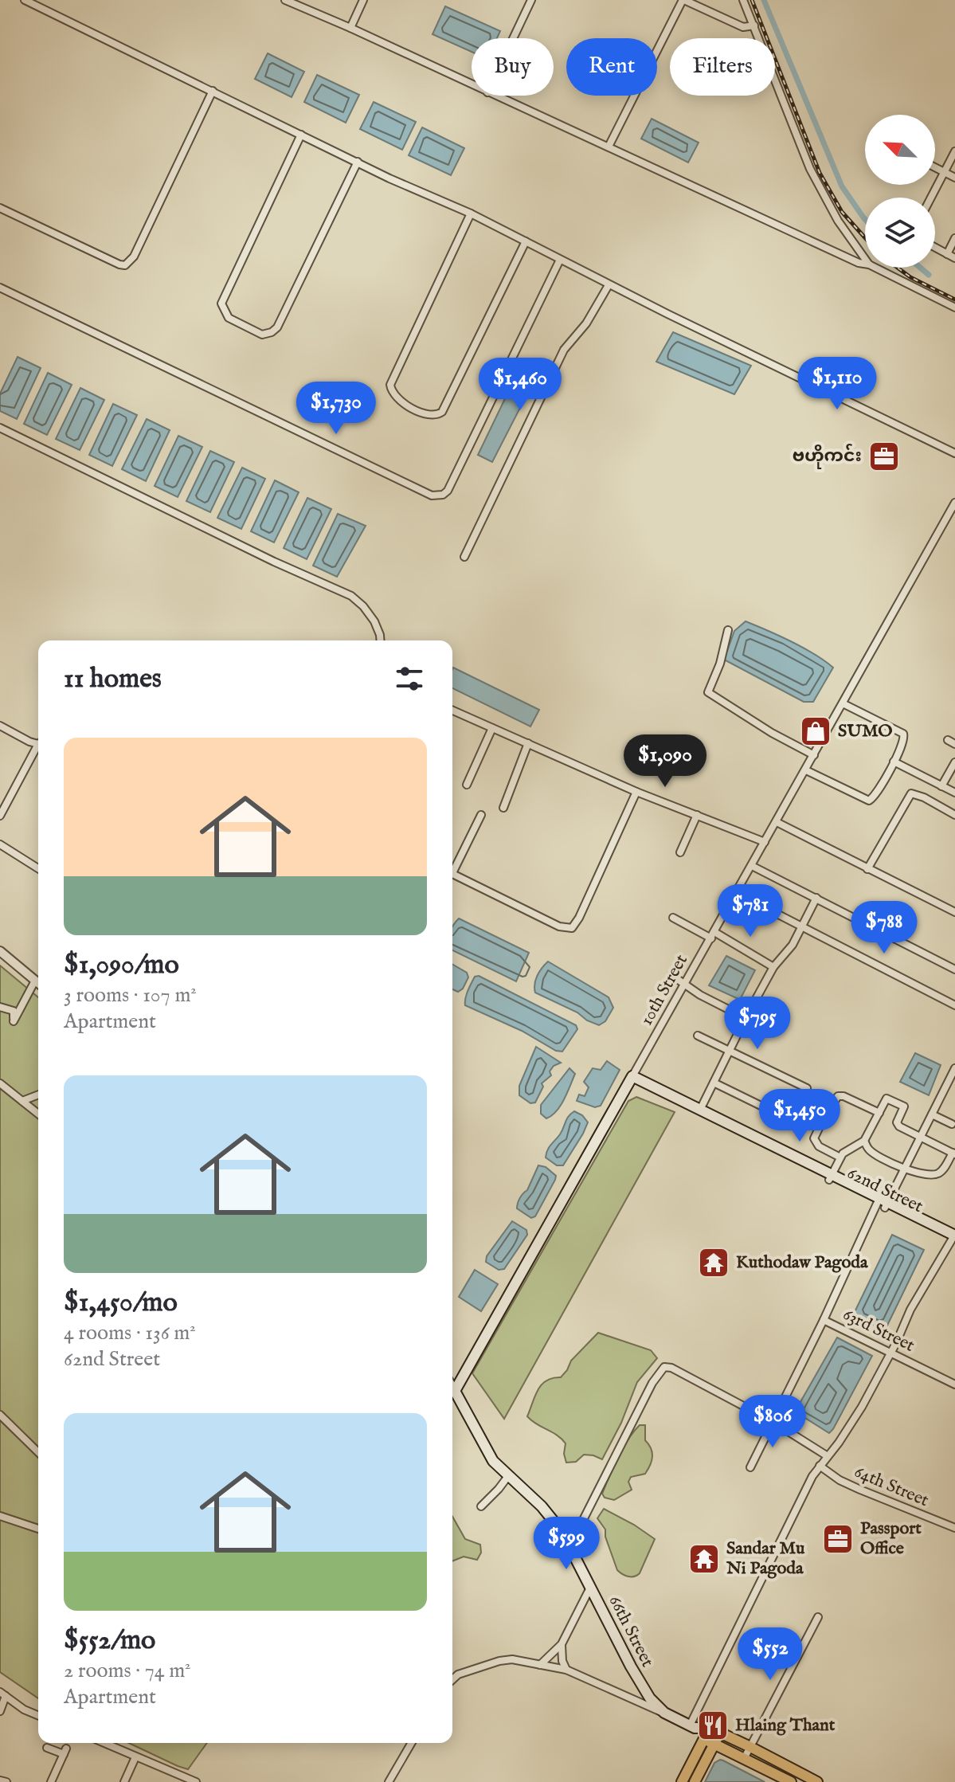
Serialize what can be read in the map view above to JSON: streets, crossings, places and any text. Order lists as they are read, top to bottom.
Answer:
{
  "streets": {
    "main road": ["10th Street", "62nd Street", "66th Street"],
    "street": ["63rd Street", "64th Street"]
  },
  "crossings": [
    ["10th Street", "62nd Street"]
  ],
  "places": {
    "office": ["ဗဟိုကင်း", "Passport Office"],
    "shop": ["SUMO"],
    "temple": ["Kuthodaw Pagoda", "Sandar Mu Ni Pagoda"],
    "restaurant": ["Hlaing Thant"]
  },
  "north": "top left",
  "page": {
    "chip": ["Buy", "Rent", "Filters"],
    "price": [
      "$1,110",
      "$1,460",
      "$1,730",
      "$1,090",
      "$781",
      "$788",
      "$795",
      "$1,450",
      "$806",
      "$599",
      "$552"
    ],
    "heading": "11 homes",
    "list": [
      {
        "name": "$1,090/mo",
        "note": "3 rooms · 107 m² · Apartment"
      },
      {
        "name": "$1,450/mo",
        "note": "4 rooms · 136 m² · 62nd Street"
      },
      {
        "name": "$552/mo",
        "note": "2 rooms · 74 m² · Apartment"
      }
    ]
  }
}
